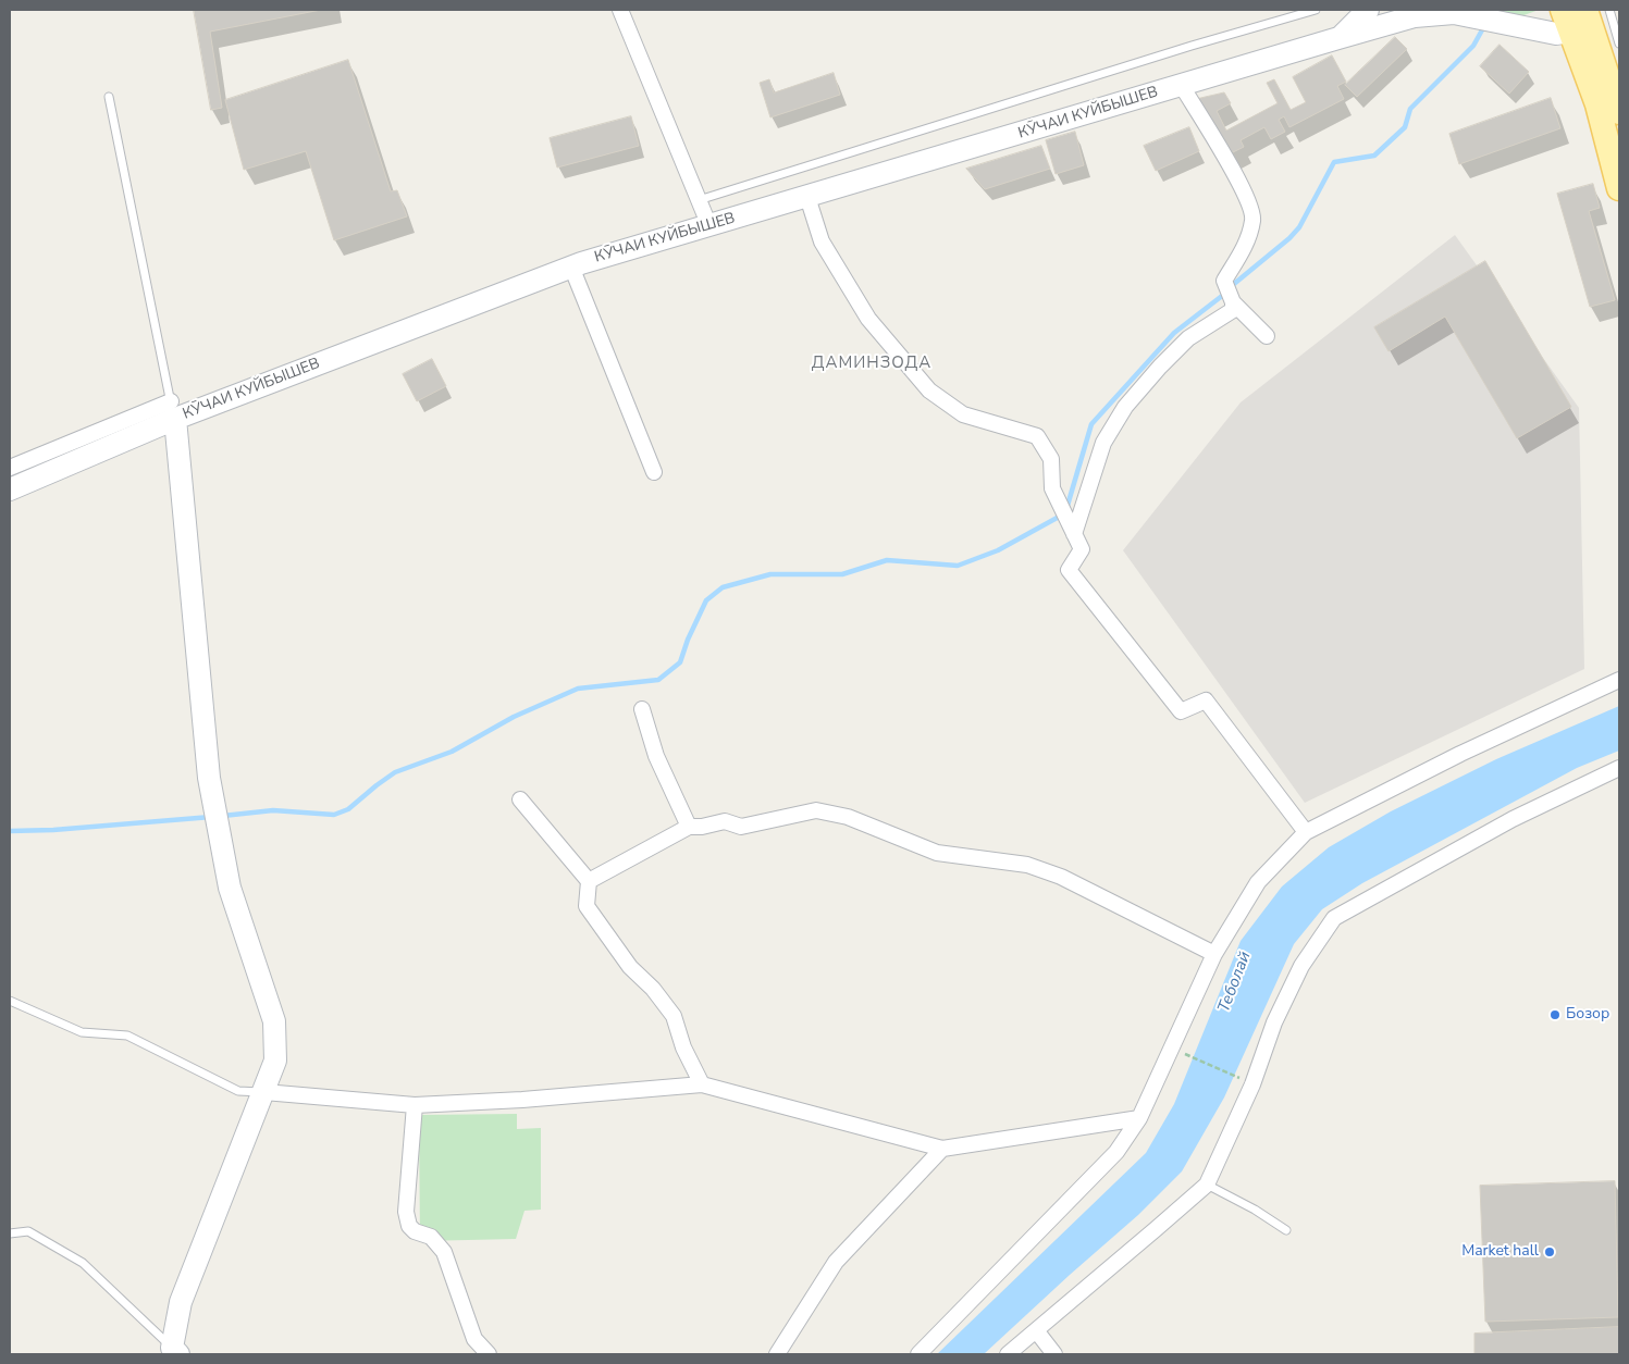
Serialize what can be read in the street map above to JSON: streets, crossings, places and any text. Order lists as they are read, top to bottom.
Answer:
{
  "streets": {
    "main road": ["КӮЧАИ КУЙБЫШЕВ"]
  },
  "districts": ["ДАМИНЗОДА"],
  "water": ["Теболай"],
  "places": ["Бозор", "Market hall"]
}
